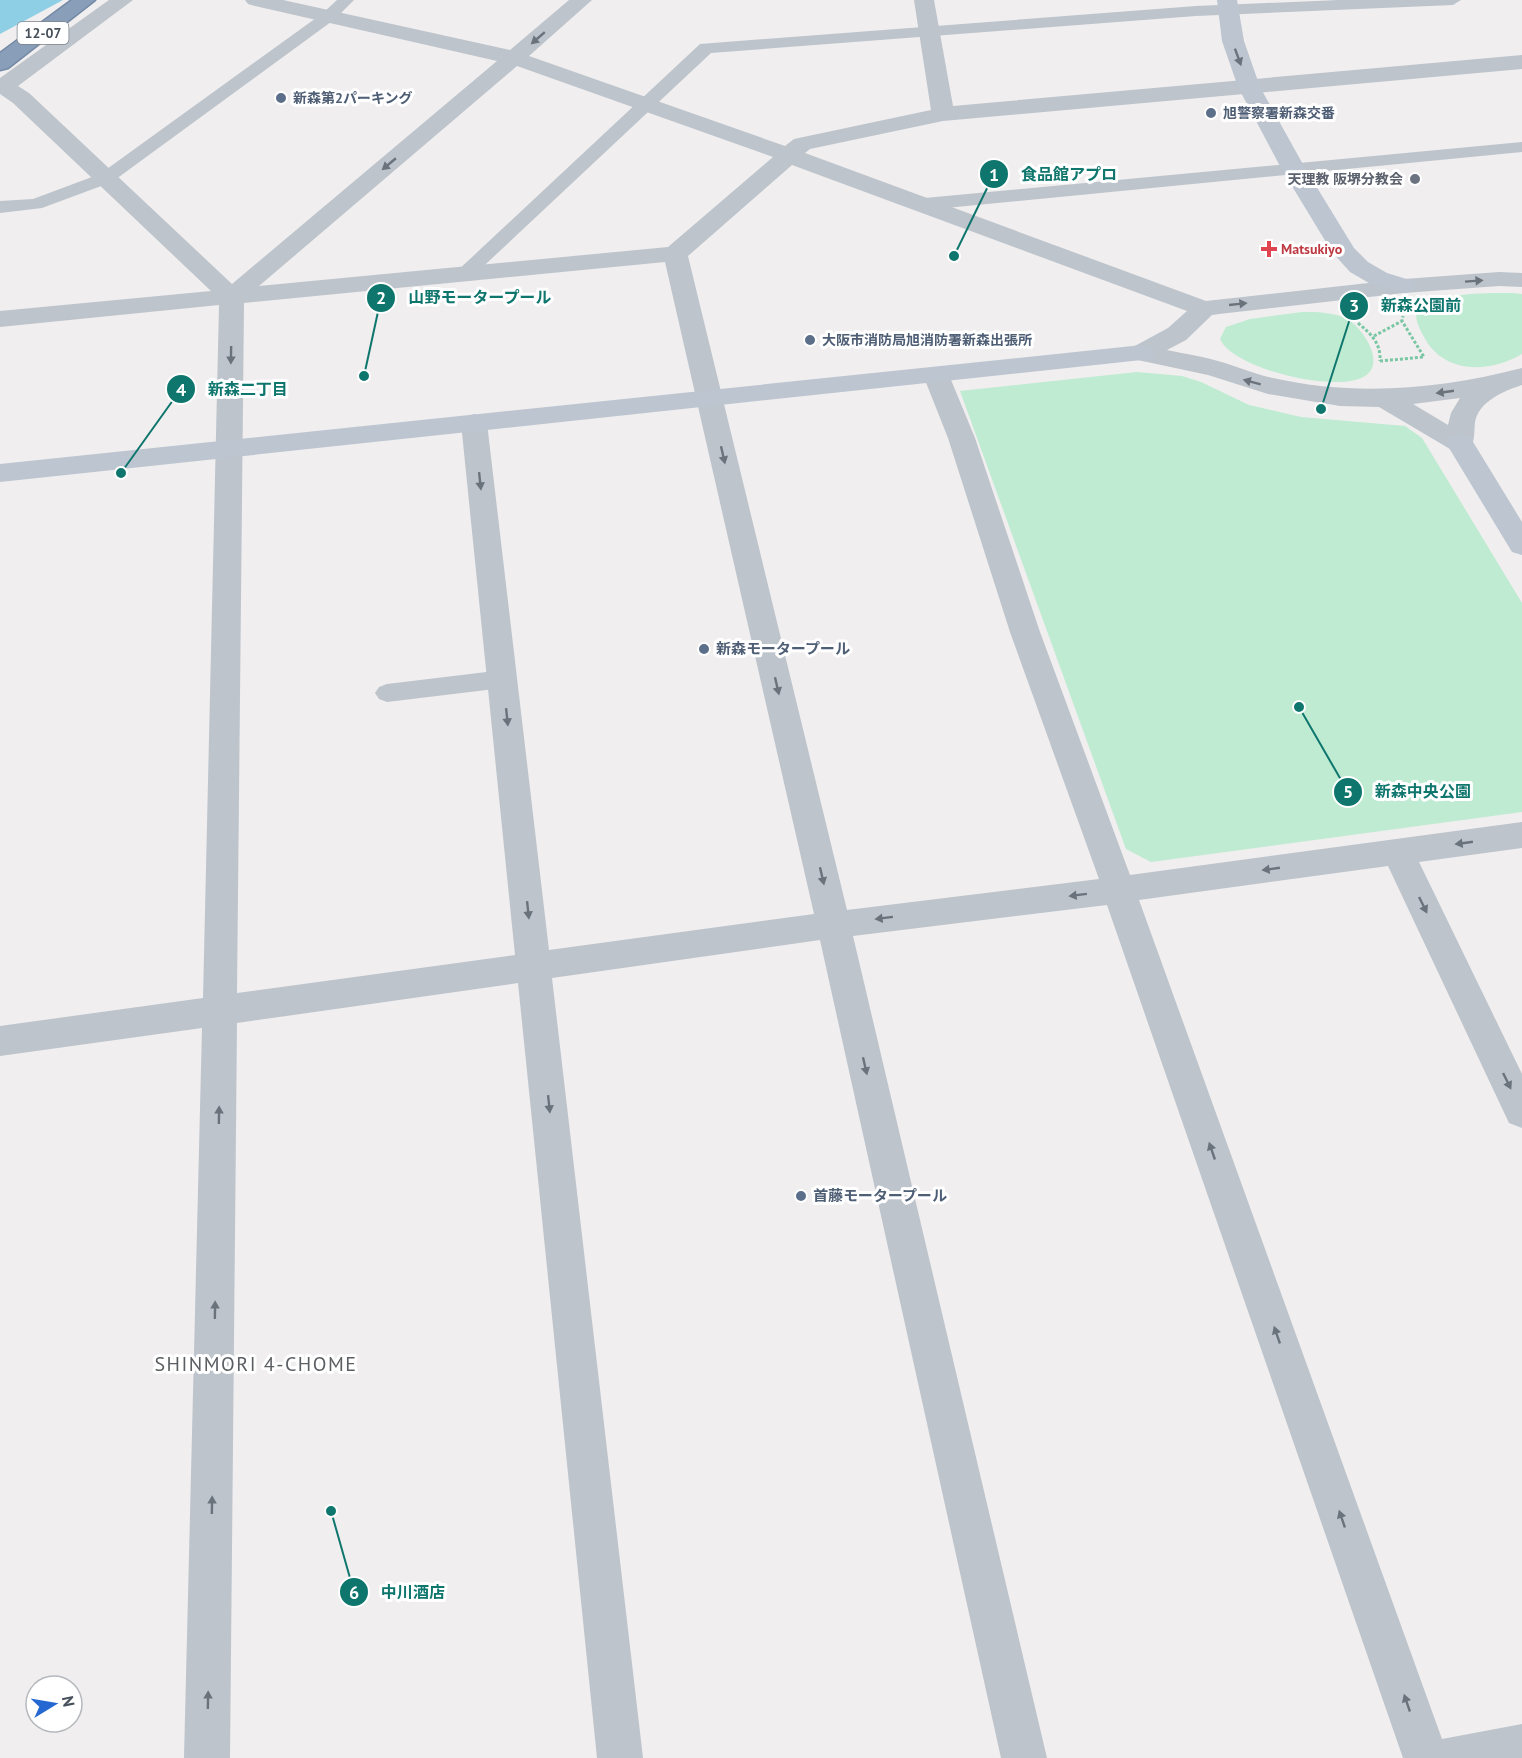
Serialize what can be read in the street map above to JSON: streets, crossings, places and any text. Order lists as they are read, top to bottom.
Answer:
{
  "streets": {
    "highway": ["12-07"]
  },
  "districts": ["SHINMORI 4-CHOME"],
  "places": {
    "other": [
      "新森第2パーキング",
      "旭警察署新森交番",
      "天理教 阪堺分教会",
      "食品館アプロ",
      "大阪市消防局旭消防署新森出張所",
      "山野モータープール",
      "新森公園前",
      "新森二丁目",
      "新森モータープール",
      "新森中央公園",
      "首藤モータープール",
      "中川酒店"
    ],
    "health": ["Matsukiyo"]
  },
  "north": "right"
}
